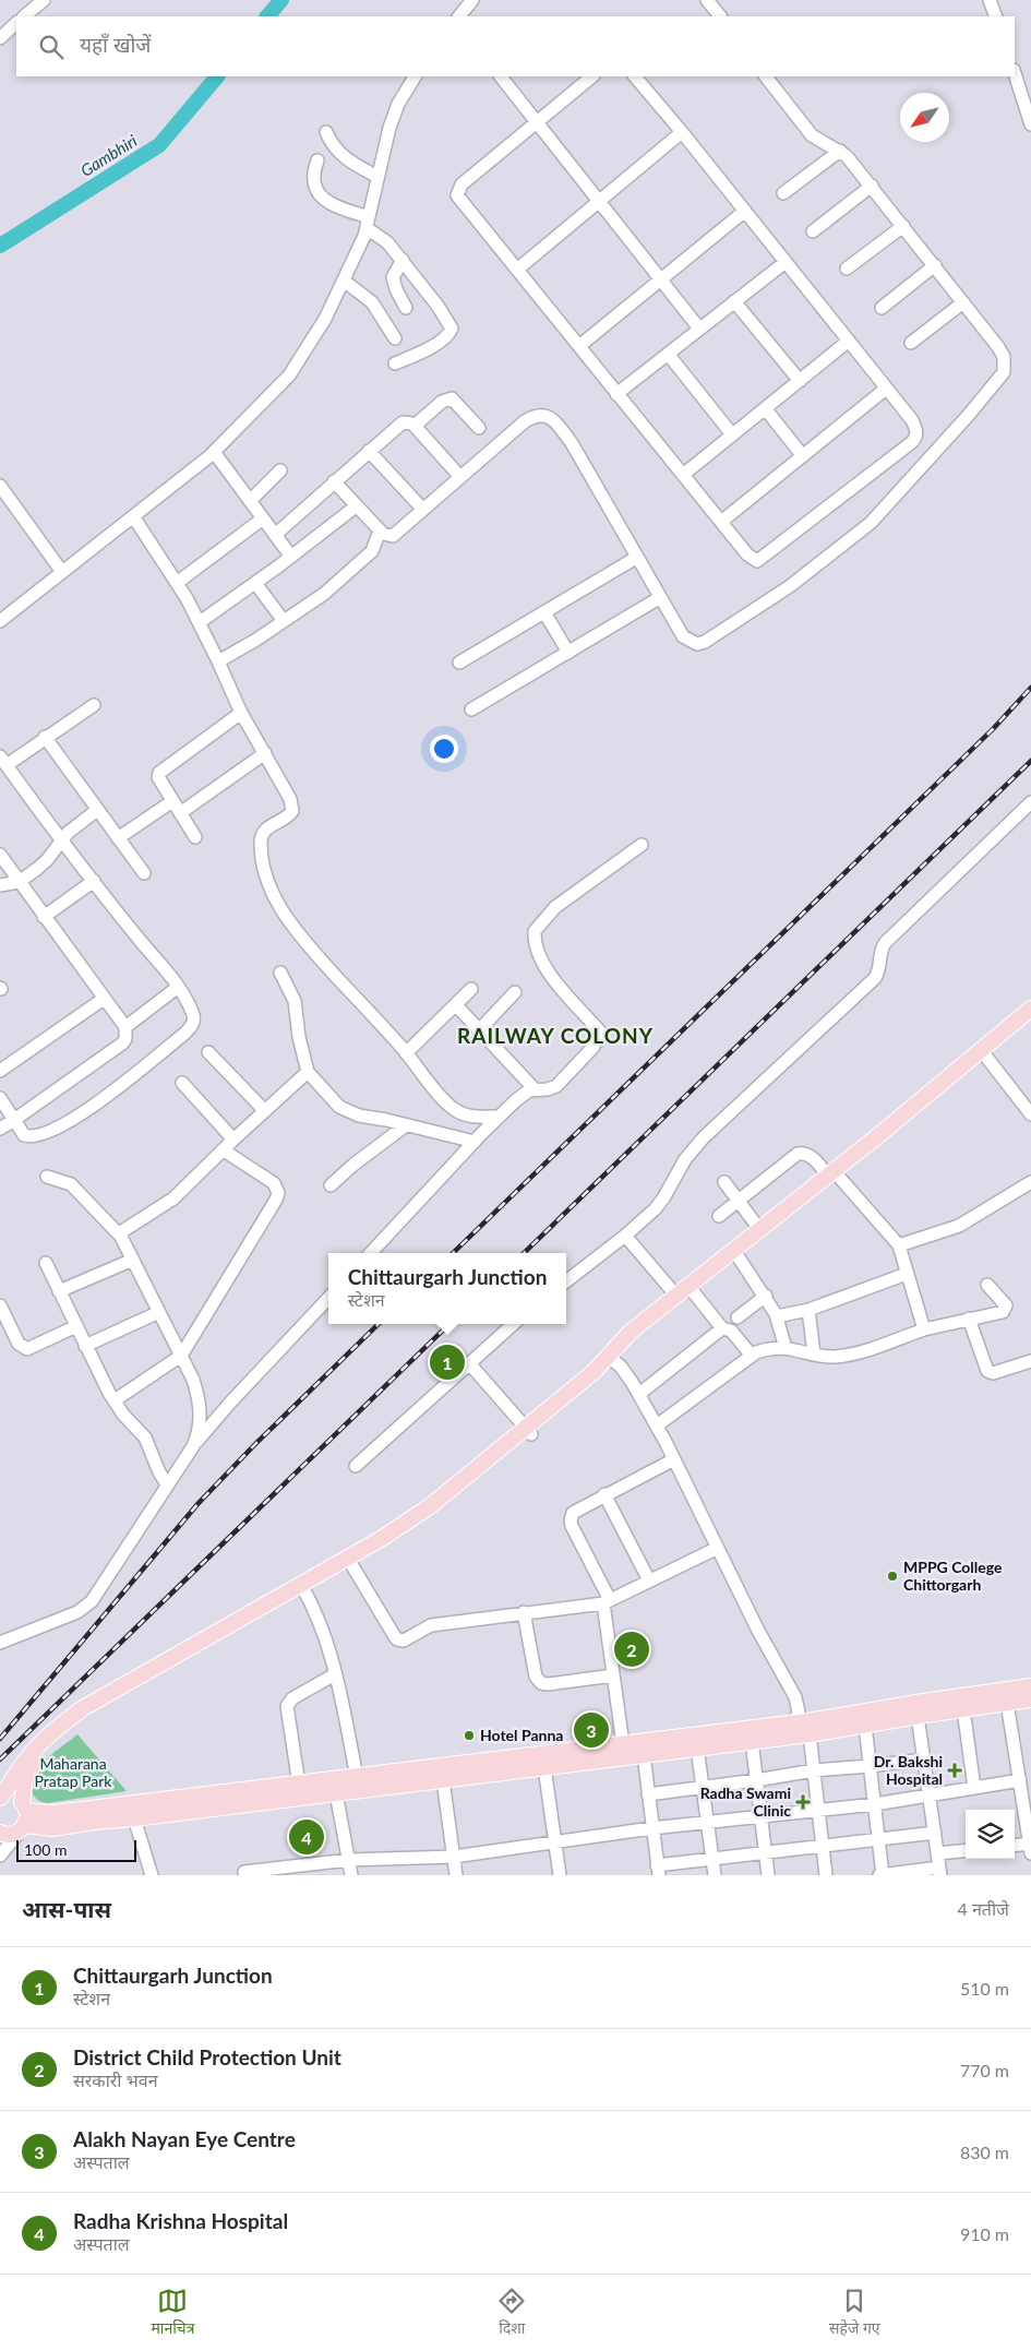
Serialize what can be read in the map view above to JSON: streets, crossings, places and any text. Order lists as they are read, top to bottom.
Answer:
{
  "districts": ["RAILWAY COLONY"],
  "water": ["Gambhiri"],
  "parks": ["Maharana Pratap Park"],
  "places": {
    "other": ["MPPG College Chittorgarh", "Hotel Panna"],
    "health": ["Dr. Bakshi Hospital", "Radha Swami Clinic"]
  },
  "scale_bar": "100 m",
  "north": "bottom left",
  "page": {
    "search": "यहाँ खोजें",
    "popup": ["Chittaurgarh Junction", "स्टेशन"],
    "pins": [
      "1",
      "2",
      "3",
      "4"
    ],
    "scale": "100 m",
    "heading": ["आस-पास", "4 नतीजे"],
    "list": [
      {
        "mark": "1",
        "name": "Chittaurgarh Junction",
        "note": "स्टेशन",
        "value": "510 m"
      },
      {
        "mark": "2",
        "name": "District Child Protection Unit",
        "note": "सरकारी भवन",
        "value": "770 m"
      },
      {
        "mark": "3",
        "name": "Alakh Nayan Eye Centre",
        "note": "अस्पताल",
        "value": "830 m"
      },
      {
        "mark": "4",
        "name": "Radha Krishna Hospital",
        "note": "अस्पताल",
        "value": "910 m"
      }
    ],
    "nav": ["मानचित्र", "दिशा", "सहेजे गए"]
  }
}
